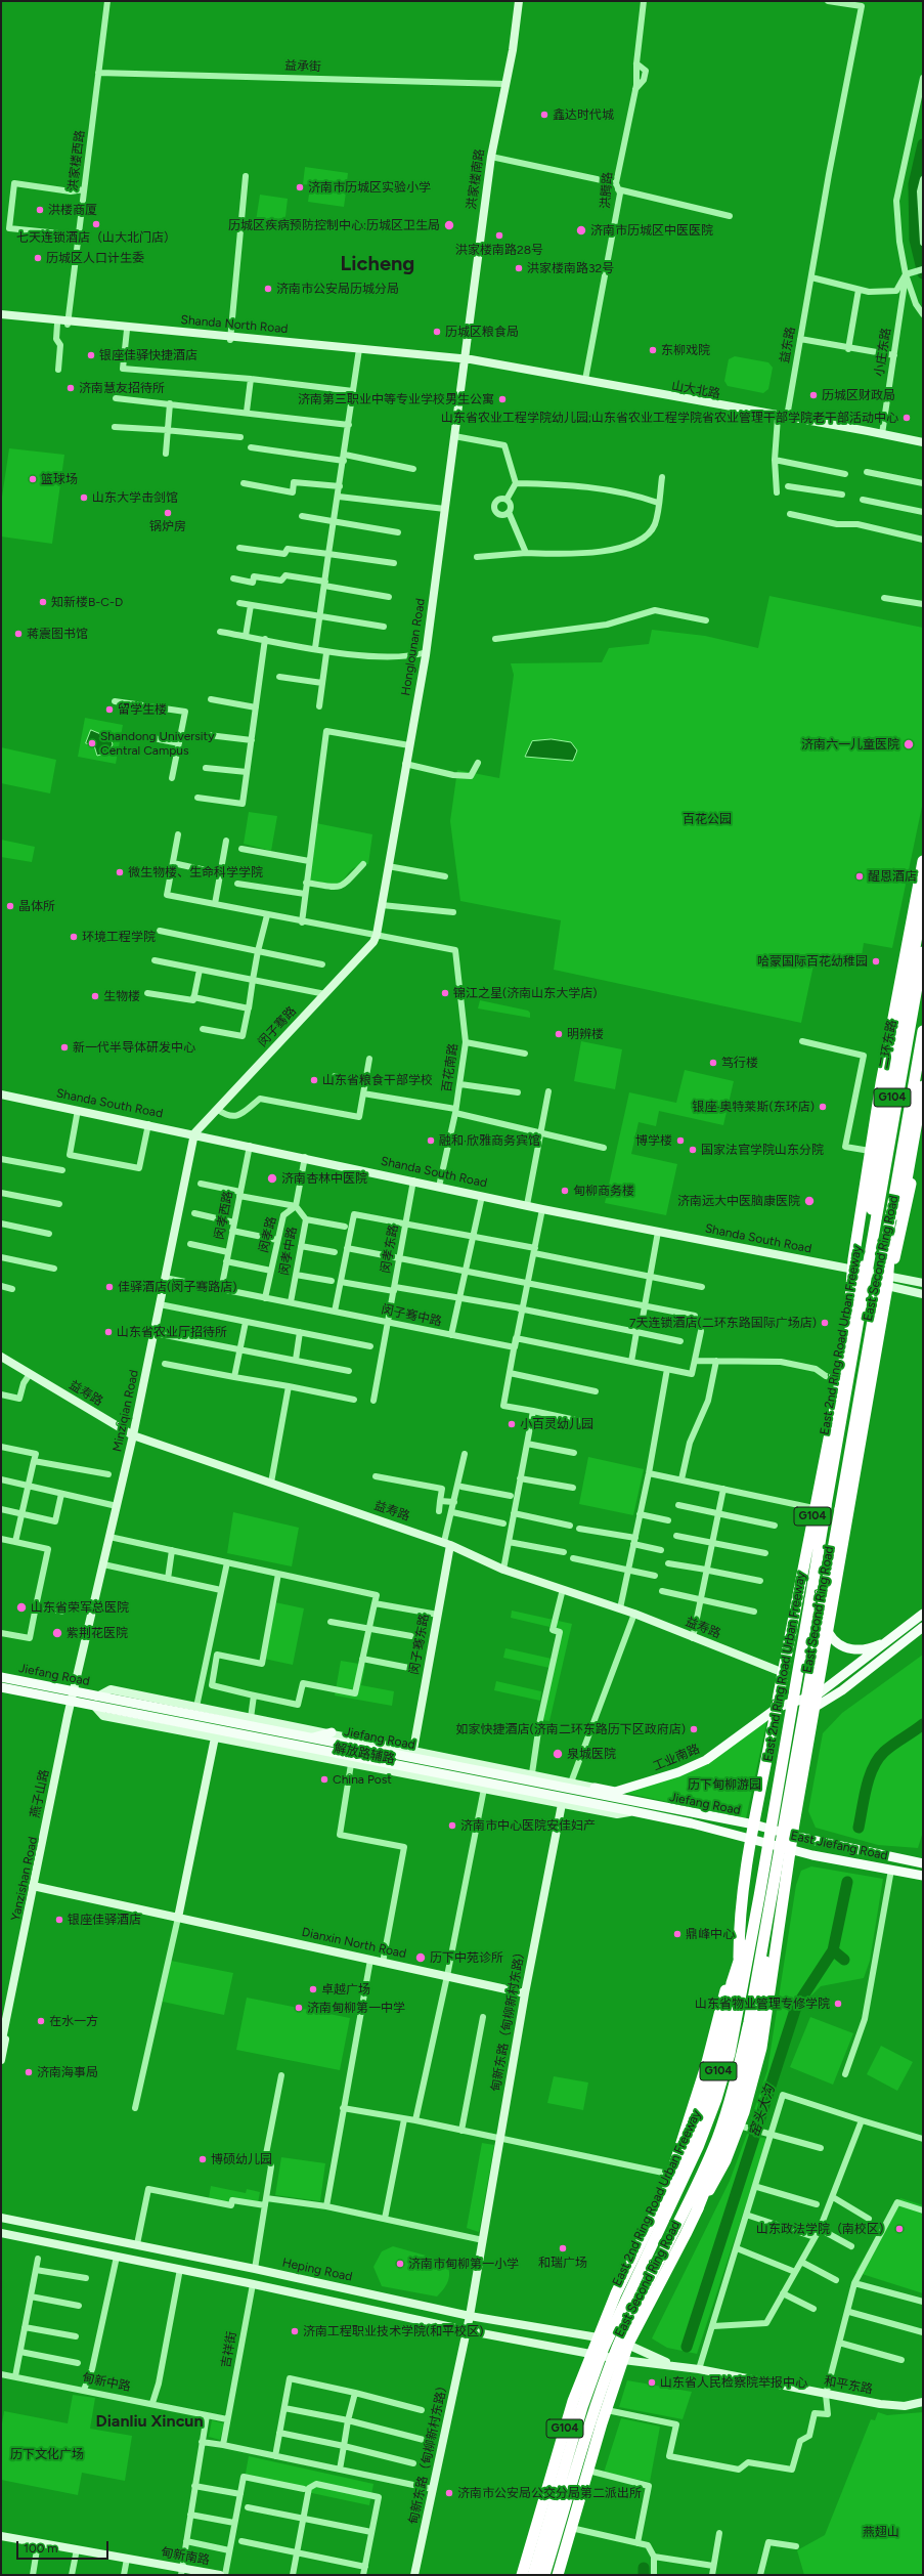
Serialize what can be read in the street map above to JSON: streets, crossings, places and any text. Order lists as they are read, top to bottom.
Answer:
{
  "streets": {
    "highway": [
      "二环东路",
      "G104",
      "East Second Ring Road",
      "East 2nd Ring Road Urban Freeway"
    ],
    "main road": ["Jiefang Road", "工业南路", "East Jiefang Road"],
    "street": [
      "益承街",
      "洪家楼西路",
      "洪家楼南路",
      "洪腾路",
      "Shanda North Road",
      "益东路",
      "小庄东路",
      "山大北路",
      "Honglounan Road",
      "闵子骞路",
      "百花南路",
      "Shanda South Road",
      "闵孝西路",
      "闵孝路",
      "闵孝东路",
      "闵孝中路",
      "闵子骞中路",
      "益寿路",
      "Minziqian Road",
      "闵子骞东路",
      "解放路辅路",
      "燕子山路",
      "Yanzishan Road",
      "Dianxin North Road",
      "甸新东路（甸柳新村东路）",
      "Heping Road",
      "吉祥街",
      "甸新中路",
      "和平东路",
      "甸新南路"
    ]
  },
  "crossings": [
    ["益承街", "洪家楼西路"],
    ["益承街", "洪家楼南路"],
    ["洪家楼西路", "Shanda North Road"],
    ["洪家楼南路", "Shanda North Road"],
    ["洪家楼南路", "山大北路"],
    ["洪家楼南路", "Honglounan Road"],
    ["洪腾路", "山大北路"],
    ["Shanda North Road", "山大北路"],
    ["Shanda North Road", "Honglounan Road"],
    ["益东路", "山大北路"],
    ["小庄东路", "山大北路"],
    ["山大北路", "Honglounan Road"],
    ["Honglounan Road", "闵子骞路"],
    ["Honglounan Road", "百花南路"],
    ["闵子骞路", "百花南路"],
    ["闵子骞路", "Shanda South Road"],
    ["闵子骞路", "Minziqian Road"],
    ["二环东路", "Shanda South Road"],
    ["二环东路", "East Second Ring Road"],
    ["二环东路", "East 2nd Ring Road Urban Freeway"],
    ["百花南路", "Shanda South Road"],
    ["G104", "Shanda South Road"],
    ["G104", "East Second Ring Road"],
    ["G104", "East 2nd Ring Road Urban Freeway"],
    ["Shanda South Road", "闵孝西路"],
    ["Shanda South Road", "闵孝东路"],
    ["Shanda South Road", "East Second Ring Road"],
    ["Shanda South Road", "East 2nd Ring Road Urban Freeway"],
    ["Shanda South Road", "Minziqian Road"],
    ["闵孝西路", "闵子骞中路"],
    ["闵孝路", "闵孝中路"],
    ["闵孝路", "闵子骞中路"],
    ["闵孝东路", "闵子骞中路"],
    ["闵孝中路", "闵子骞中路"],
    ["East Second Ring Road", "East 2nd Ring Road Urban Freeway"],
    ["East Second Ring Road", "益寿路"],
    ["East Second Ring Road", "Jiefang Road"],
    ["East Second Ring Road", "工业南路"],
    ["East Second Ring Road", "East Jiefang Road"],
    ["East Second Ring Road", "Heping Road"],
    ["East Second Ring Road", "和平东路"],
    ["闵子骞中路", "Minziqian Road"],
    ["益寿路", "Minziqian Road"],
    ["益寿路", "闵子骞东路"],
    ["Minziqian Road", "Jiefang Road"],
    ["Minziqian Road", "燕子山路"],
    ["闵子骞东路", "解放路辅路"],
    ["Jiefang Road", "解放路辅路"],
    ["Jiefang Road", "工业南路"],
    ["Jiefang Road", "燕子山路"],
    ["Jiefang Road", "East Jiefang Road"],
    ["解放路辅路", "工业南路"],
    ["解放路辅路", "甸新东路（甸柳新村东路）"],
    ["燕子山路", "Yanzishan Road"],
    ["燕子山路", "Dianxin North Road"],
    ["Yanzishan Road", "Dianxin North Road"],
    ["Dianxin North Road", "甸新东路（甸柳新村东路）"],
    ["甸新东路（甸柳新村东路）", "Heping Road"],
    ["Heping Road", "和平东路"],
    ["吉祥街", "甸新中路"]
  ],
  "districts": ["Licheng", "Dianliu Xincun"],
  "water": ["窑头大沟"],
  "parks": [
    "百花公园",
    "历下甸柳游园",
    "历下文化广场",
    "燕翅山"
  ],
  "places": [
    "鑫达时代城",
    "济南市历城区实验小学",
    "洪楼商厦",
    "七天连锁酒店（山大北门店）",
    "历城区疾病预防控制中心:历城区卫生局",
    "济南市历城区中医医院",
    "洪家楼南路28号",
    "历城区人口计生委",
    "洪家楼南路32号",
    "济南市公安局历城分局",
    "历城区粮食局",
    "东柳戏院",
    "银座佳驿快捷酒店",
    "济南慧友招待所",
    "历城区财政局",
    "济南第三职业中等专业学校男生公寓",
    "山东省农业工程学院幼儿园;山东省农业工程学院省农业管理干部学院老干部活动中心",
    "篮球场",
    "山东大学击剑馆",
    "锅炉房",
    "知新楼B-C-D",
    "蒋震图书馆",
    "留学生楼",
    "Shandong University Central Campus",
    "济南六一儿童医院",
    "微生物楼、生命科学学院",
    "醒恩酒店",
    "晶体所",
    "环境工程学院",
    "哈蒙国际百花幼稚园",
    "锦江之星(济南山东大学店)",
    "生物楼",
    "明辨楼",
    "新一代半导体研发中心",
    "笃行楼",
    "山东省粮食干部学校",
    "银座·奥特莱斯(东环店)",
    "融和·欣雅商务宾馆",
    "博学楼",
    "国家法官学院山东分院",
    "济南杏林中医院",
    "甸柳商务楼",
    "济南远大中医脑康医院",
    "佳驿酒店(闵子骞路店)",
    "7天连锁酒店(二环东路国际广场店)",
    "山东省农业厅招待所",
    "小百灵幼儿园",
    "山东省荣军总医院",
    "紫荆花医院",
    "如家快捷酒店(济南二环东路历下区政府店)",
    "泉城医院",
    "China Post",
    "济南市中心医院安佳妇产",
    "银座佳驿酒店",
    "鼎峰中心",
    "历下中苑诊所",
    "卓越广场",
    "山东省物业管理专修学院",
    "济南甸柳第一中学",
    "在水一方",
    "济南海事局",
    "博硕幼儿园",
    "山东政法学院（南校区）",
    "和瑞广场",
    "济南市甸柳第一小学",
    "济南工程职业技术学院(和平校区)",
    "山东省人民检察院举报中心",
    "济南市公安局公交分局第二派出所"
  ],
  "scale_bar": "100 m"
}
